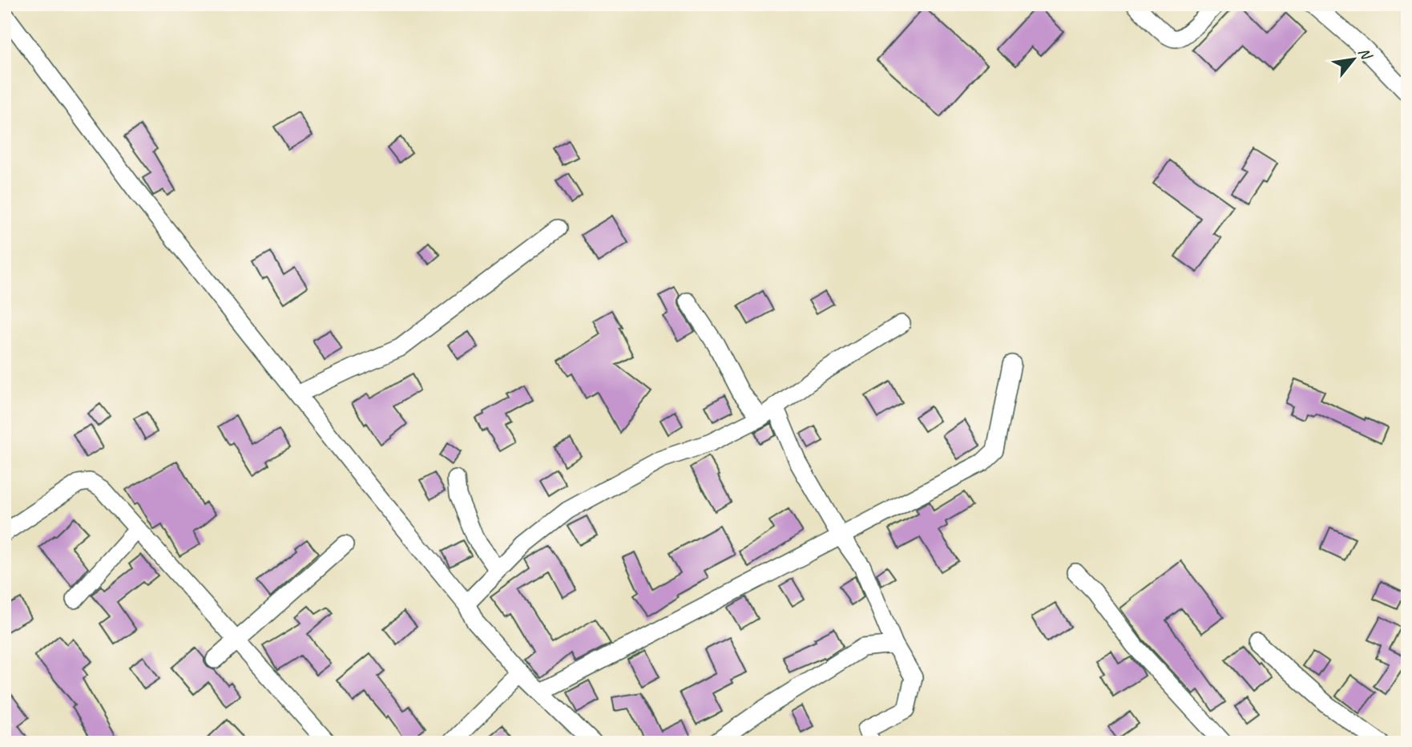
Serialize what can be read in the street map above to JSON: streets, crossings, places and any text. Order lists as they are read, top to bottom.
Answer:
{
  "north": "top right"
}
